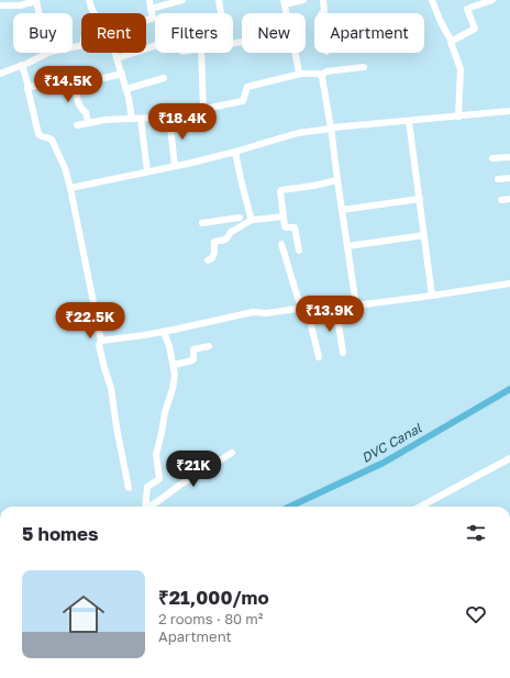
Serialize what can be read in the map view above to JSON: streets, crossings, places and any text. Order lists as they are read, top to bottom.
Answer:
{
  "water": ["DVC Canal"],
  "page": {
    "chip": [
      "Buy",
      "Rent",
      "Filters",
      "New",
      "Apartment"
    ],
    "price": [
      "₹14.5K",
      "₹18.4K",
      "₹13.9K",
      "₹22.5K",
      "₹21K"
    ],
    "heading": "5 homes",
    "list": [
      {
        "name": "₹21,000/mo",
        "note": "2 rooms · 80 m² · Apartment"
      }
    ]
  }
}
